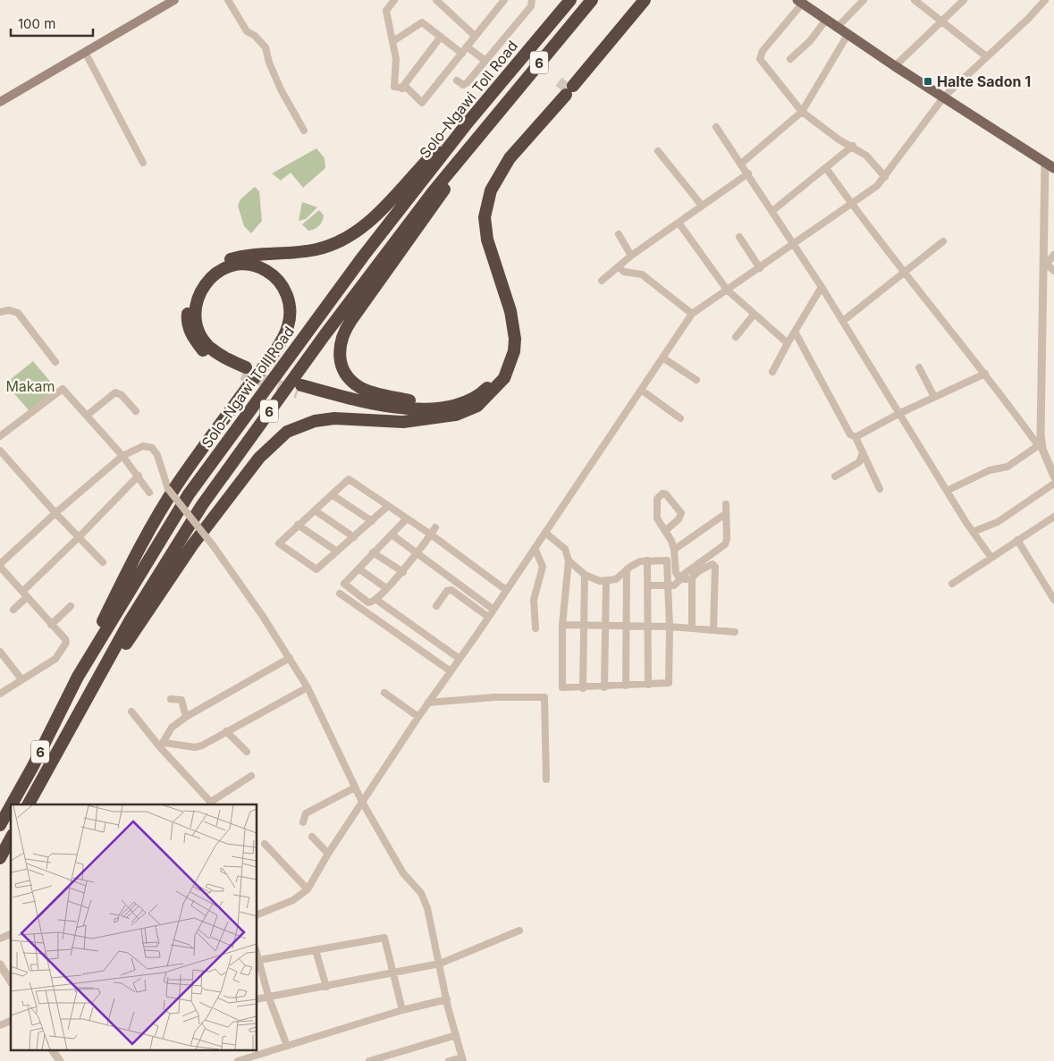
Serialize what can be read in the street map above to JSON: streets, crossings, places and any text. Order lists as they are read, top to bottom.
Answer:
{
  "streets": {
    "highway": ["6", "Solo–Ngawi Toll Road"]
  },
  "parks": ["Makam"],
  "places": {
    "transit": ["Halte Sadon 1"]
  },
  "scale_bar": "100 m"
}
